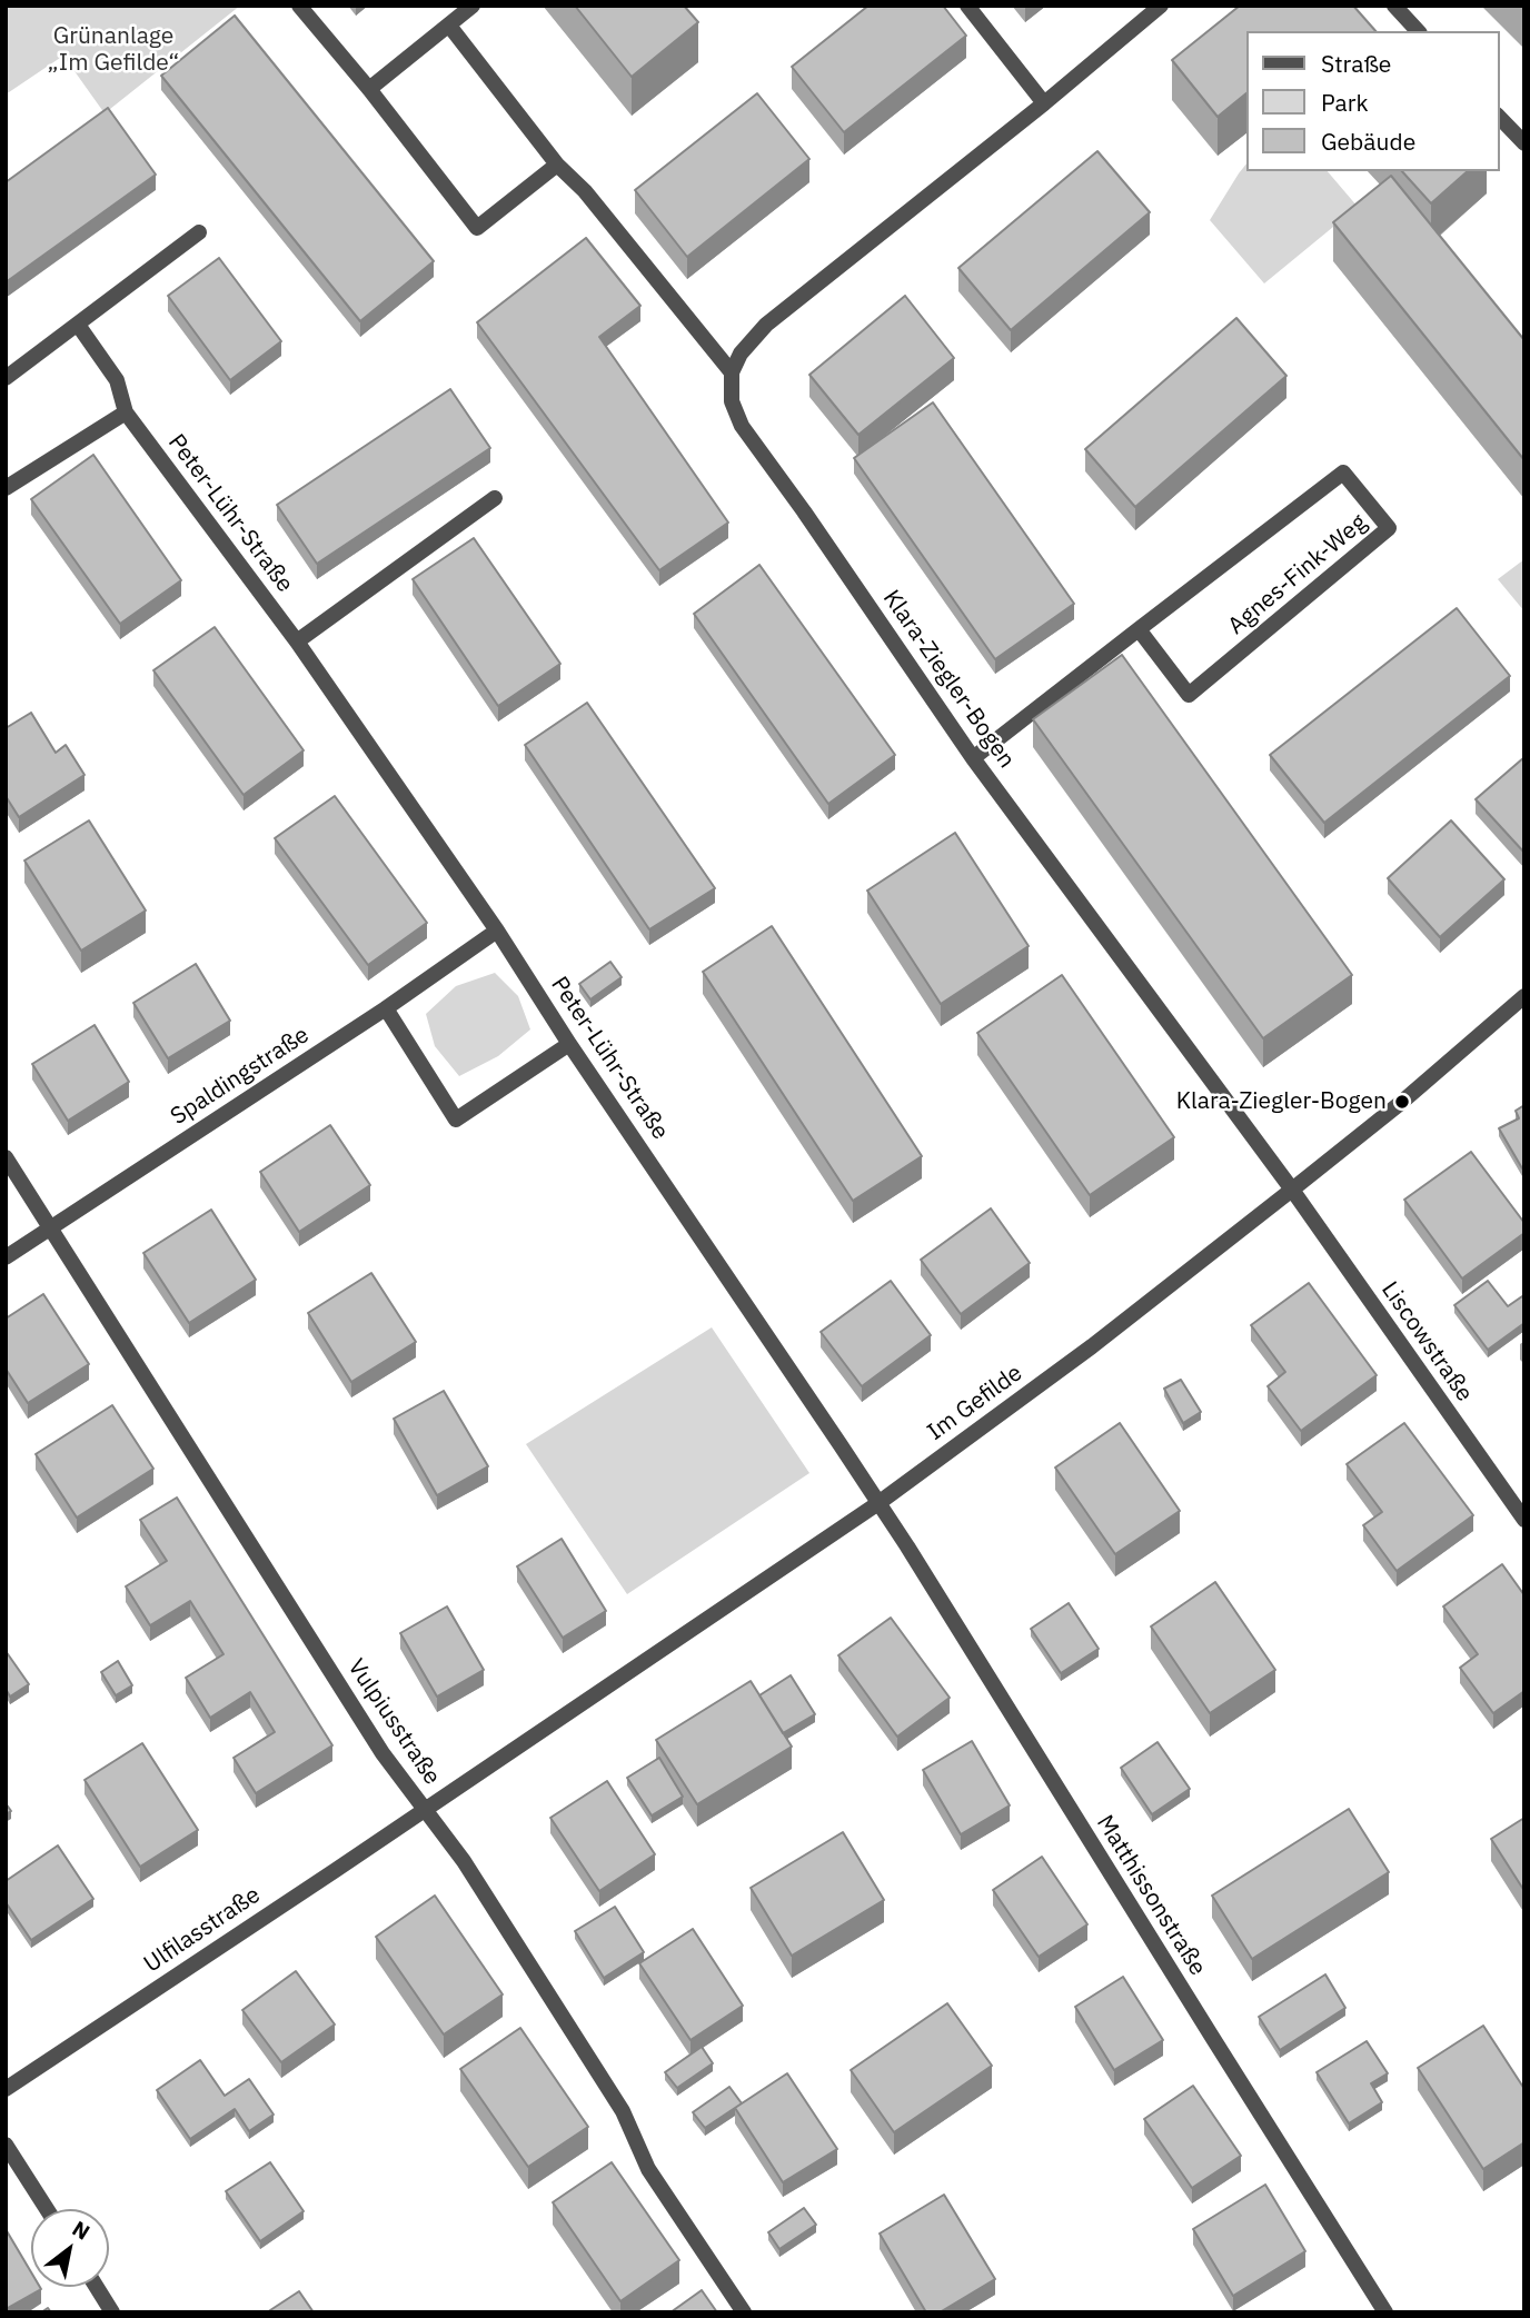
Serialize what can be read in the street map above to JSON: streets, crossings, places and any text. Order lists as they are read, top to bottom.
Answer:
{
  "streets": {
    "street": [
      "Peter-Lühr-Straße",
      "Agnes-Fink-Weg",
      "Klara-Ziegler-Bogen",
      "Spaldingstraße",
      "Liscowstraße",
      "Im Gefilde",
      "Vulpiusstraße",
      "Matthissonstraße",
      "Ulfilasstraße"
    ]
  },
  "crossings": [
    ["Peter-Lühr-Straße", "Spaldingstraße"],
    ["Peter-Lühr-Straße", "Im Gefilde"],
    ["Peter-Lühr-Straße", "Matthissonstraße"],
    ["Agnes-Fink-Weg", "Klara-Ziegler-Bogen"],
    ["Klara-Ziegler-Bogen", "Liscowstraße"],
    ["Klara-Ziegler-Bogen", "Im Gefilde"],
    ["Spaldingstraße", "Vulpiusstraße"],
    ["Liscowstraße", "Im Gefilde"],
    ["Im Gefilde", "Vulpiusstraße"],
    ["Im Gefilde", "Matthissonstraße"],
    ["Im Gefilde", "Ulfilasstraße"],
    ["Vulpiusstraße", "Ulfilasstraße"]
  ],
  "parks": ["Grünanlage „Im Gefilde“"],
  "places": ["Klara-Ziegler-Bogen"],
  "legend": ["Straße", "Park", "Gebäude"],
  "north": "top right"
}
